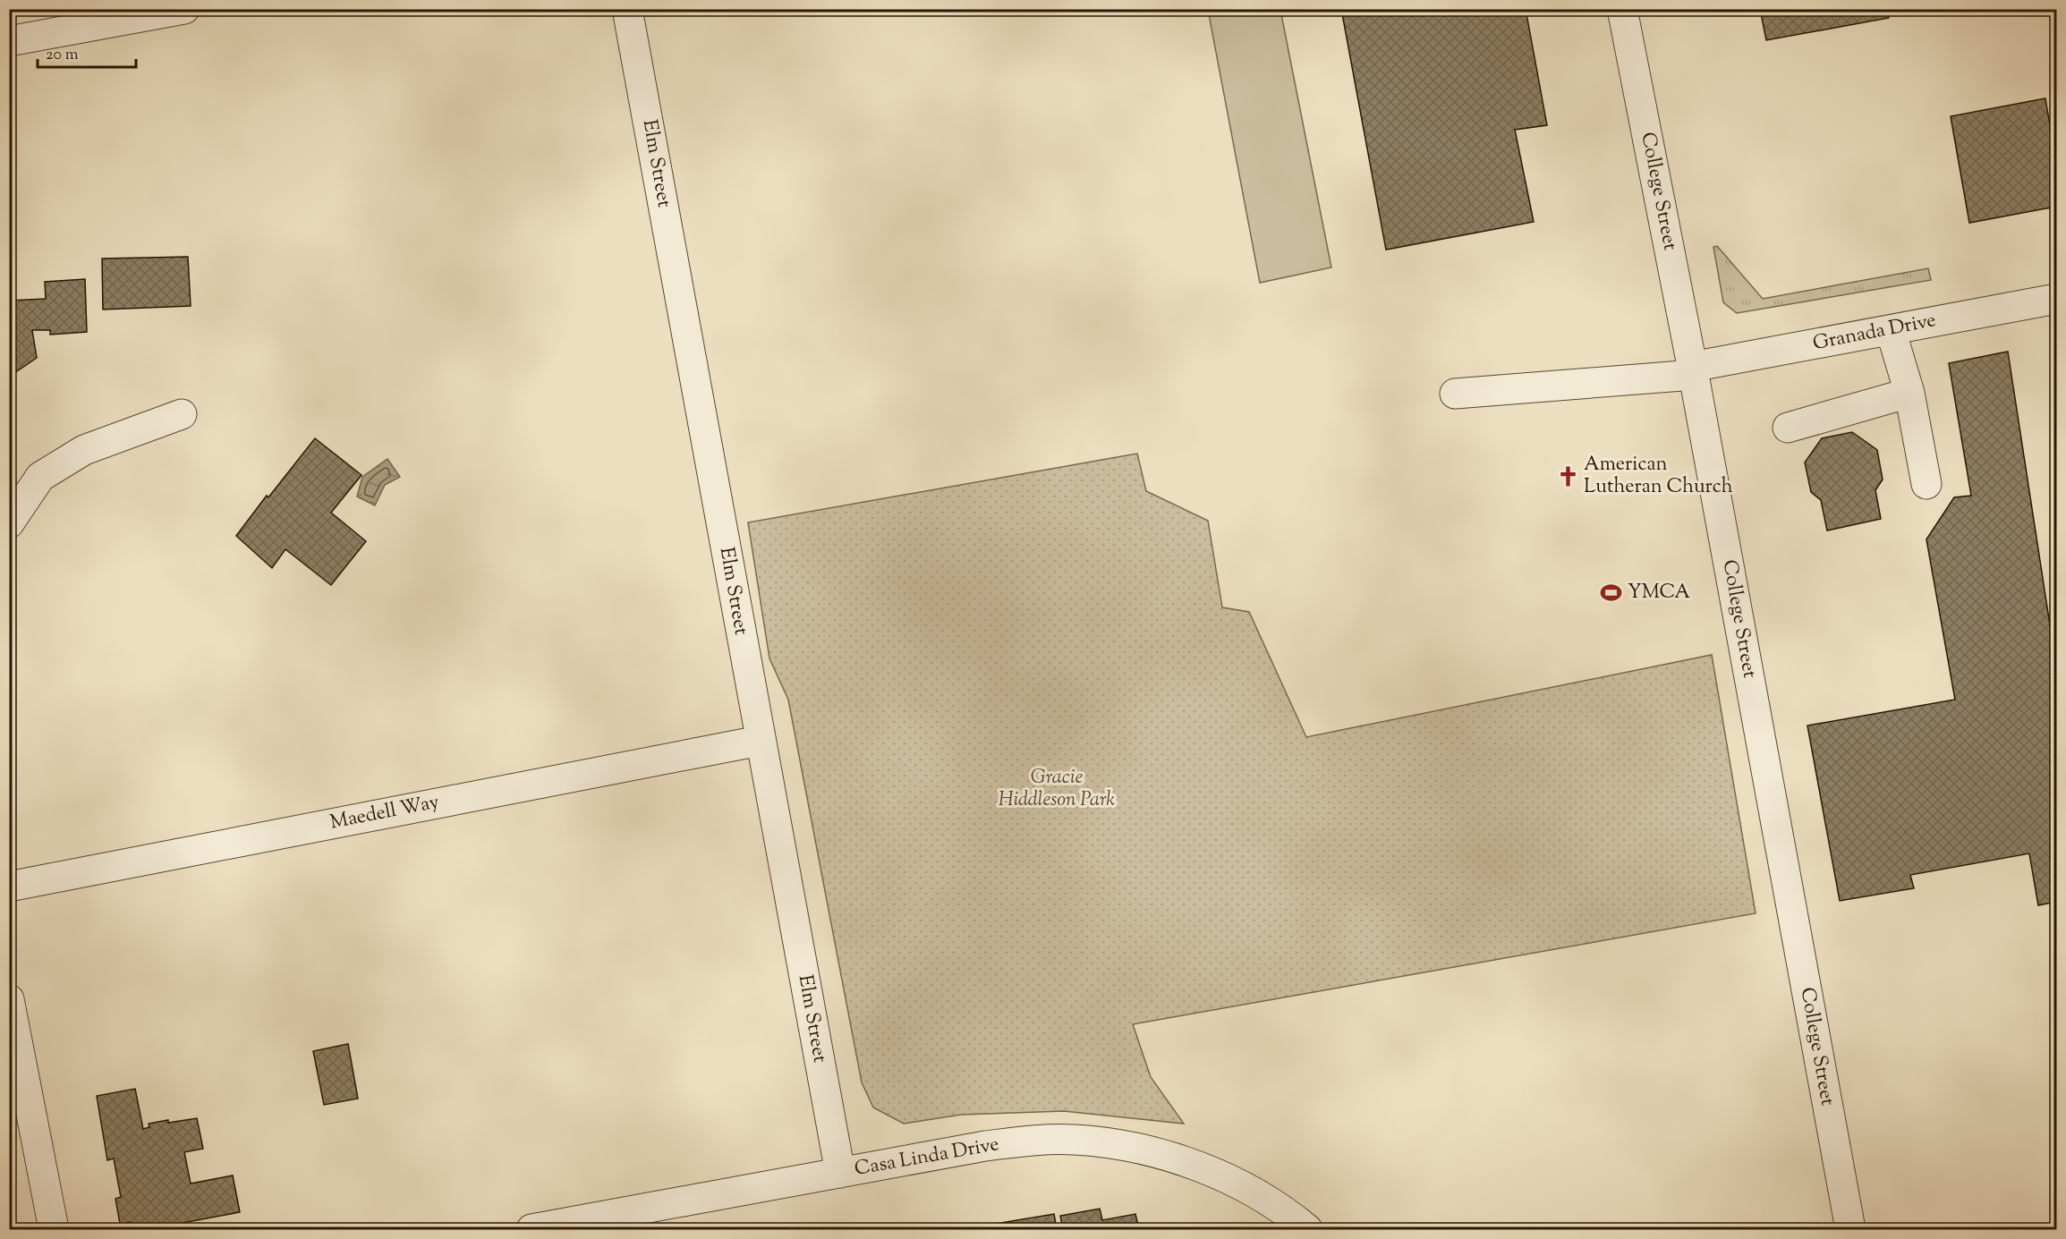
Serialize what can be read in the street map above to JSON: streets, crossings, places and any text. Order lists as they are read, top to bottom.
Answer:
{
  "streets": {
    "street": [
      "Elm Street",
      "College Street",
      "Granada Drive",
      "Maedell Way",
      "Casa Linda Drive"
    ]
  },
  "crossings": [
    ["Elm Street", "Maedell Way"],
    ["Elm Street", "Casa Linda Drive"],
    ["College Street", "Granada Drive"]
  ],
  "parks": ["Gracie Hiddleson Park"],
  "places": {
    "church": ["American Lutheran Church"],
    "sports": ["YMCA"]
  },
  "scale_bar": "20 m"
}
